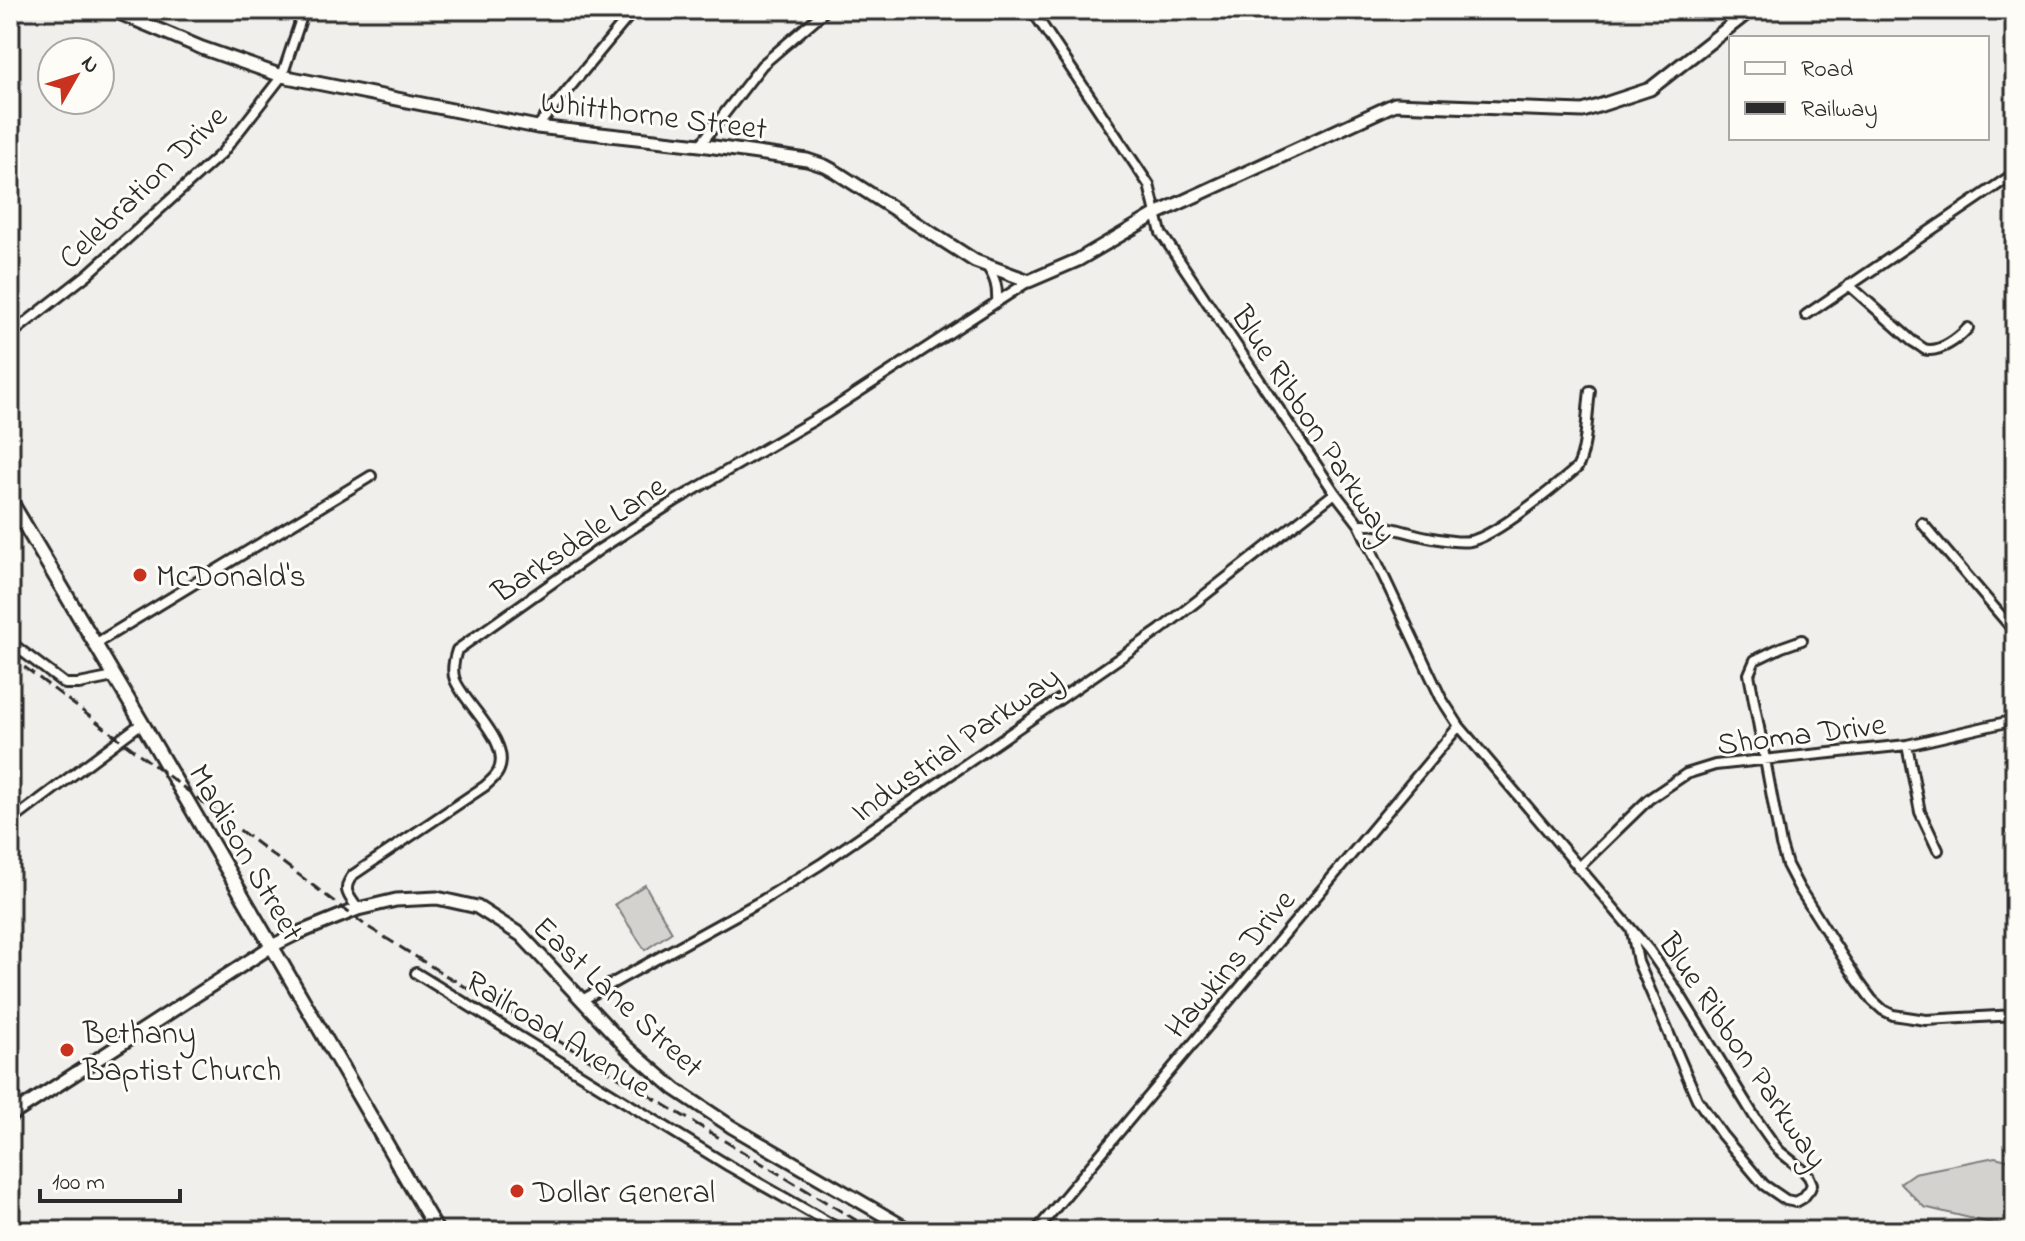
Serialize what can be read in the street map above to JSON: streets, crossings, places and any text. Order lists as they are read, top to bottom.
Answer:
{
  "streets": {
    "main road": ["Madison Street"],
    "street": [
      "Whitthorne Street",
      "Celebration Drive",
      "Blue Ribbon Parkway",
      "Barksdale Lane",
      "Shoma Drive",
      "Industrial Parkway",
      "Hawkins Drive",
      "East Lane Street",
      "Railroad Avenue"
    ]
  },
  "crossings": [
    ["Whitthorne Street", "Celebration Drive"],
    ["Whitthorne Street", "Barksdale Lane"],
    ["Blue Ribbon Parkway", "Shoma Drive"],
    ["Blue Ribbon Parkway", "Industrial Parkway"],
    ["Blue Ribbon Parkway", "Hawkins Drive"],
    ["Barksdale Lane", "East Lane Street"],
    ["Industrial Parkway", "East Lane Street"],
    ["Madison Street", "East Lane Street"]
  ],
  "places": ["McDonald's", "Bethany Baptist Church", "Dollar General"],
  "legend": ["Road", "Railway"],
  "scale_bar": "100 m",
  "north": "top right"
}
